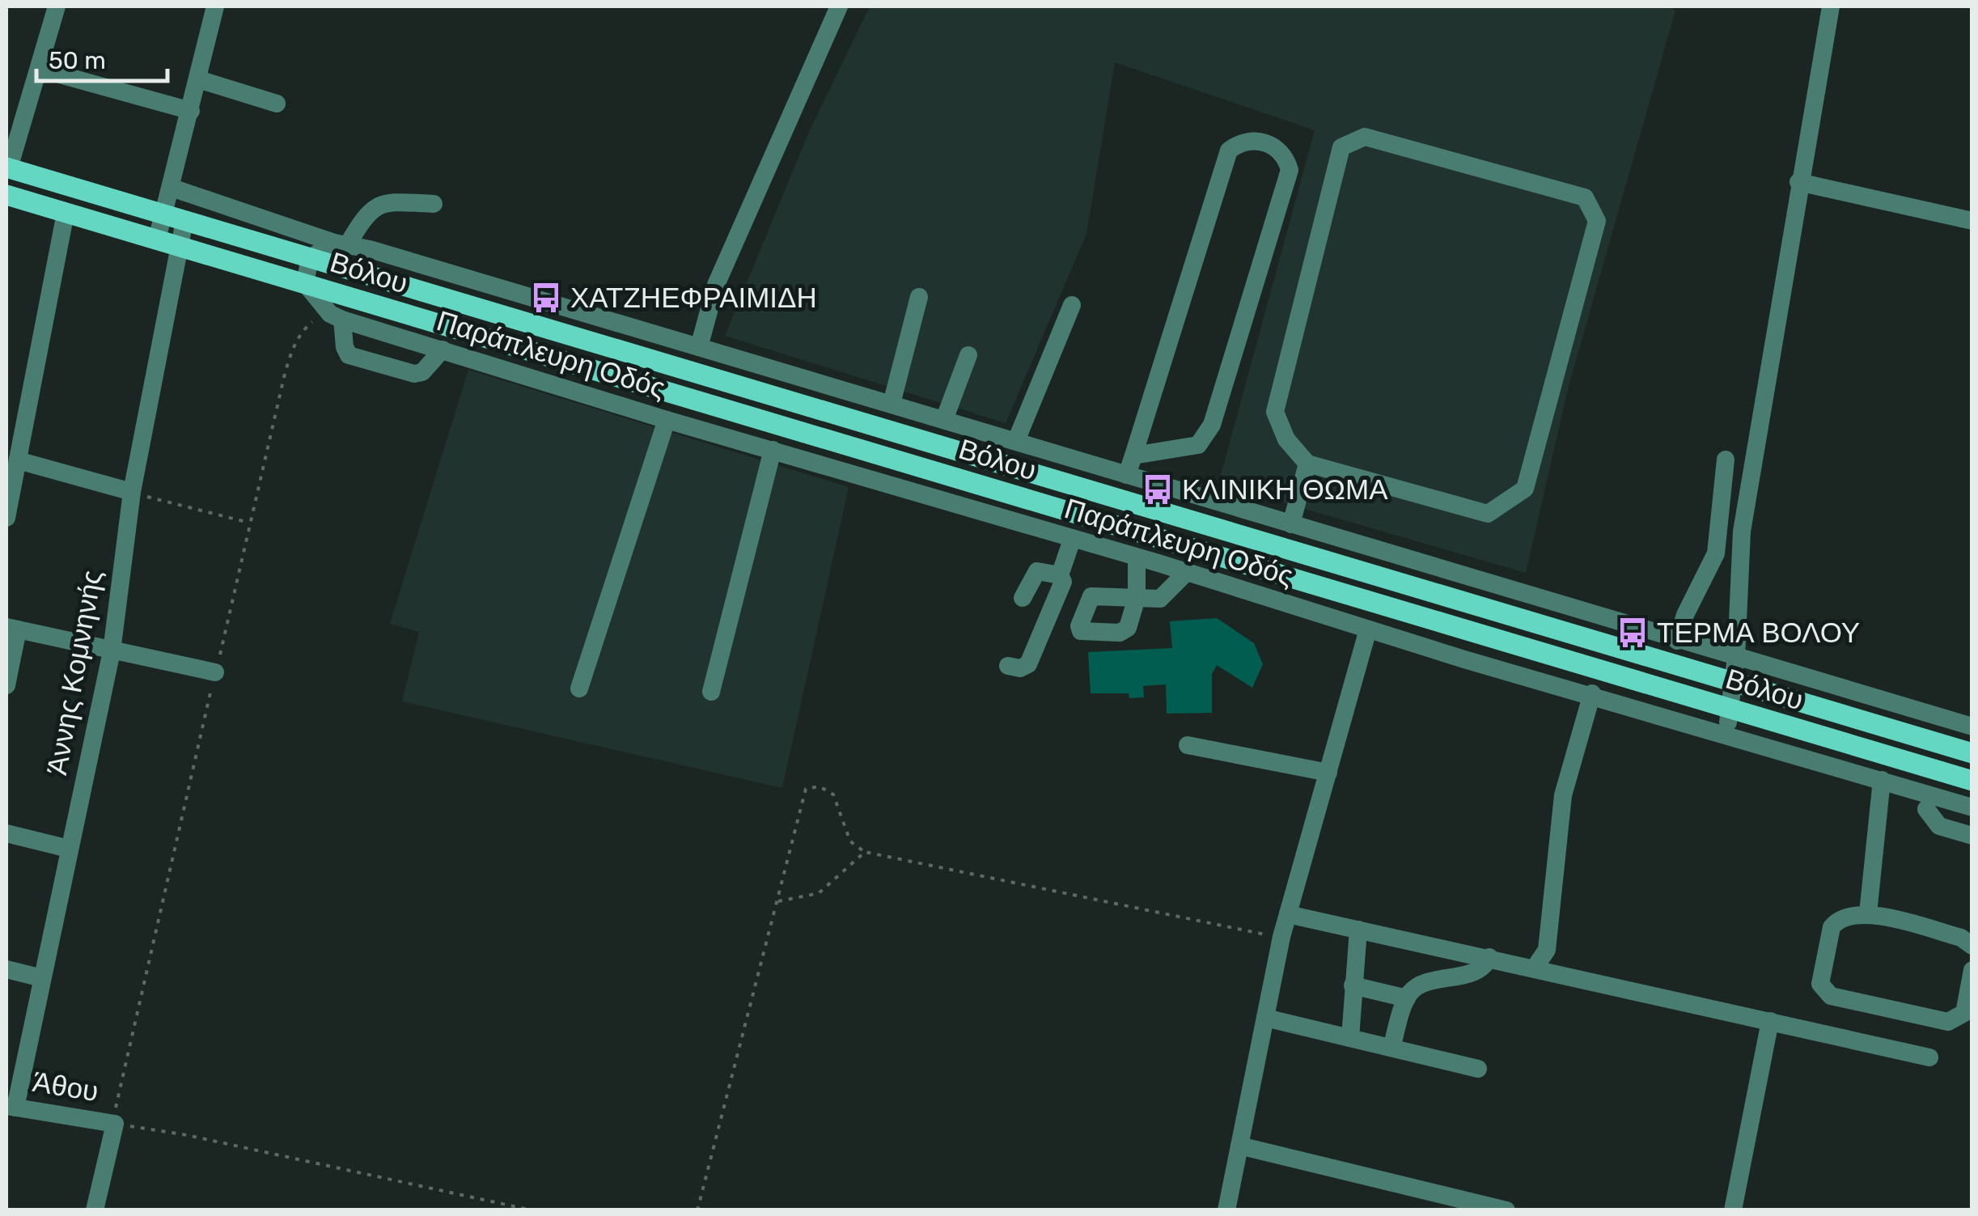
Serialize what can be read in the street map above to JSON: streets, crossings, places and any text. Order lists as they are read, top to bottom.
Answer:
{
  "streets": {
    "main road": ["Βόλου"],
    "street": ["Παράπλευρη Οδός", "Άννης Κομνηνής", "Άθου"]
  },
  "crossings": [
    ["Βόλου", "Άννης Κομνηνής"],
    ["Άννης Κομνηνής", "Άθου"]
  ],
  "places": {
    "bus stop": ["ΧΑΤΖΗΕΦΡΑΙΜΙΔΗ", "ΚΛΙΝΙΚΗ ΘΩΜΑ", "ΤΕΡΜΑ ΒΟΛΟΥ"]
  },
  "scale_bar": "50 m"
}
